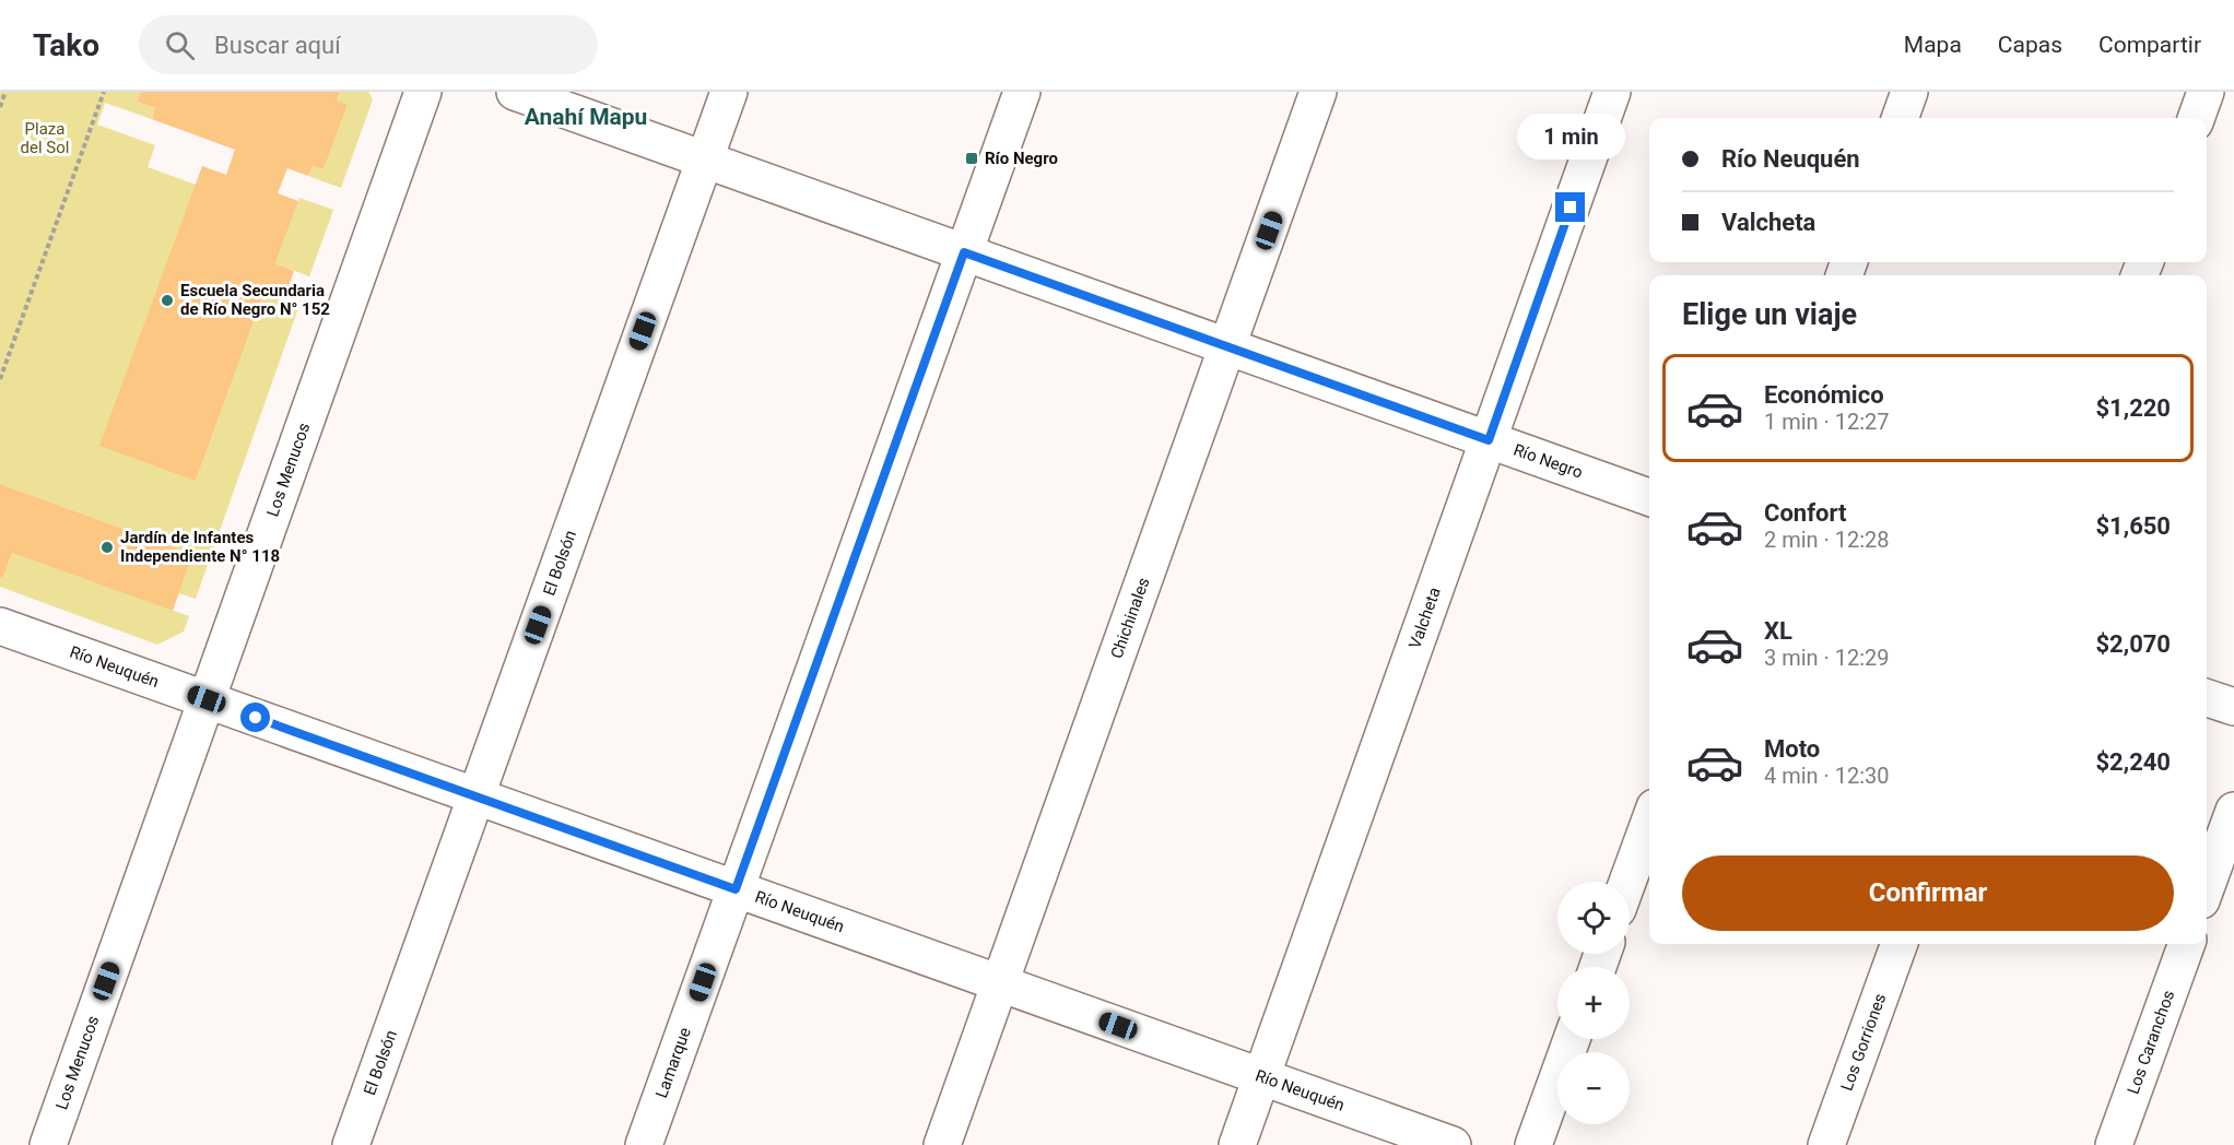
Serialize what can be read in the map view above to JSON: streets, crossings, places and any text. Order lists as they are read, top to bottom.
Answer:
{
  "streets": {
    "street": [
      "Río Negro",
      "Los Menucos",
      "El Bolsón",
      "Chichinales",
      "Valcheta",
      "Río Neuquén",
      "Los Gorriones",
      "Los Caranchos",
      "Lamarque"
    ]
  },
  "crossings": [
    ["Río Negro", "El Bolsón"],
    ["Río Negro", "Chichinales"],
    ["Río Negro", "Valcheta"],
    ["Río Negro", "Lamarque"],
    ["Los Menucos", "Río Neuquén"],
    ["El Bolsón", "Río Neuquén"],
    ["Chichinales", "Río Neuquén"],
    ["Valcheta", "Río Neuquén"],
    ["Río Neuquén", "Lamarque"]
  ],
  "districts": ["Anahí Mapu"],
  "parks": ["Plaza del Sol"],
  "places": {
    "transit": ["Río Negro"],
    "other": ["Escuela Secundaria de Río Negro N° 152", "Jardín de Infantes Independiente N° 118"]
  },
  "page": {
    "header": "Tako",
    "search": "Buscar aquí",
    "nav": ["Mapa", "Capas", "Compartir"],
    "bubble": "1 min",
    "banner": ["Río Neuquén", "Valcheta"],
    "heading": "Elige un viaje",
    "list": [
      {
        "name": "Económico",
        "note": "1 min · 12:27",
        "value": "$1,220"
      },
      {
        "name": "Confort",
        "note": "2 min · 12:28",
        "value": "$1,650"
      },
      {
        "name": "XL",
        "note": "3 min · 12:29",
        "value": "$2,070"
      },
      {
        "name": "Moto",
        "note": "4 min · 12:30",
        "value": "$2,240"
      }
    ],
    "buttons": "Confirmar",
    "map_buttons": ["+", "−"]
  }
}
